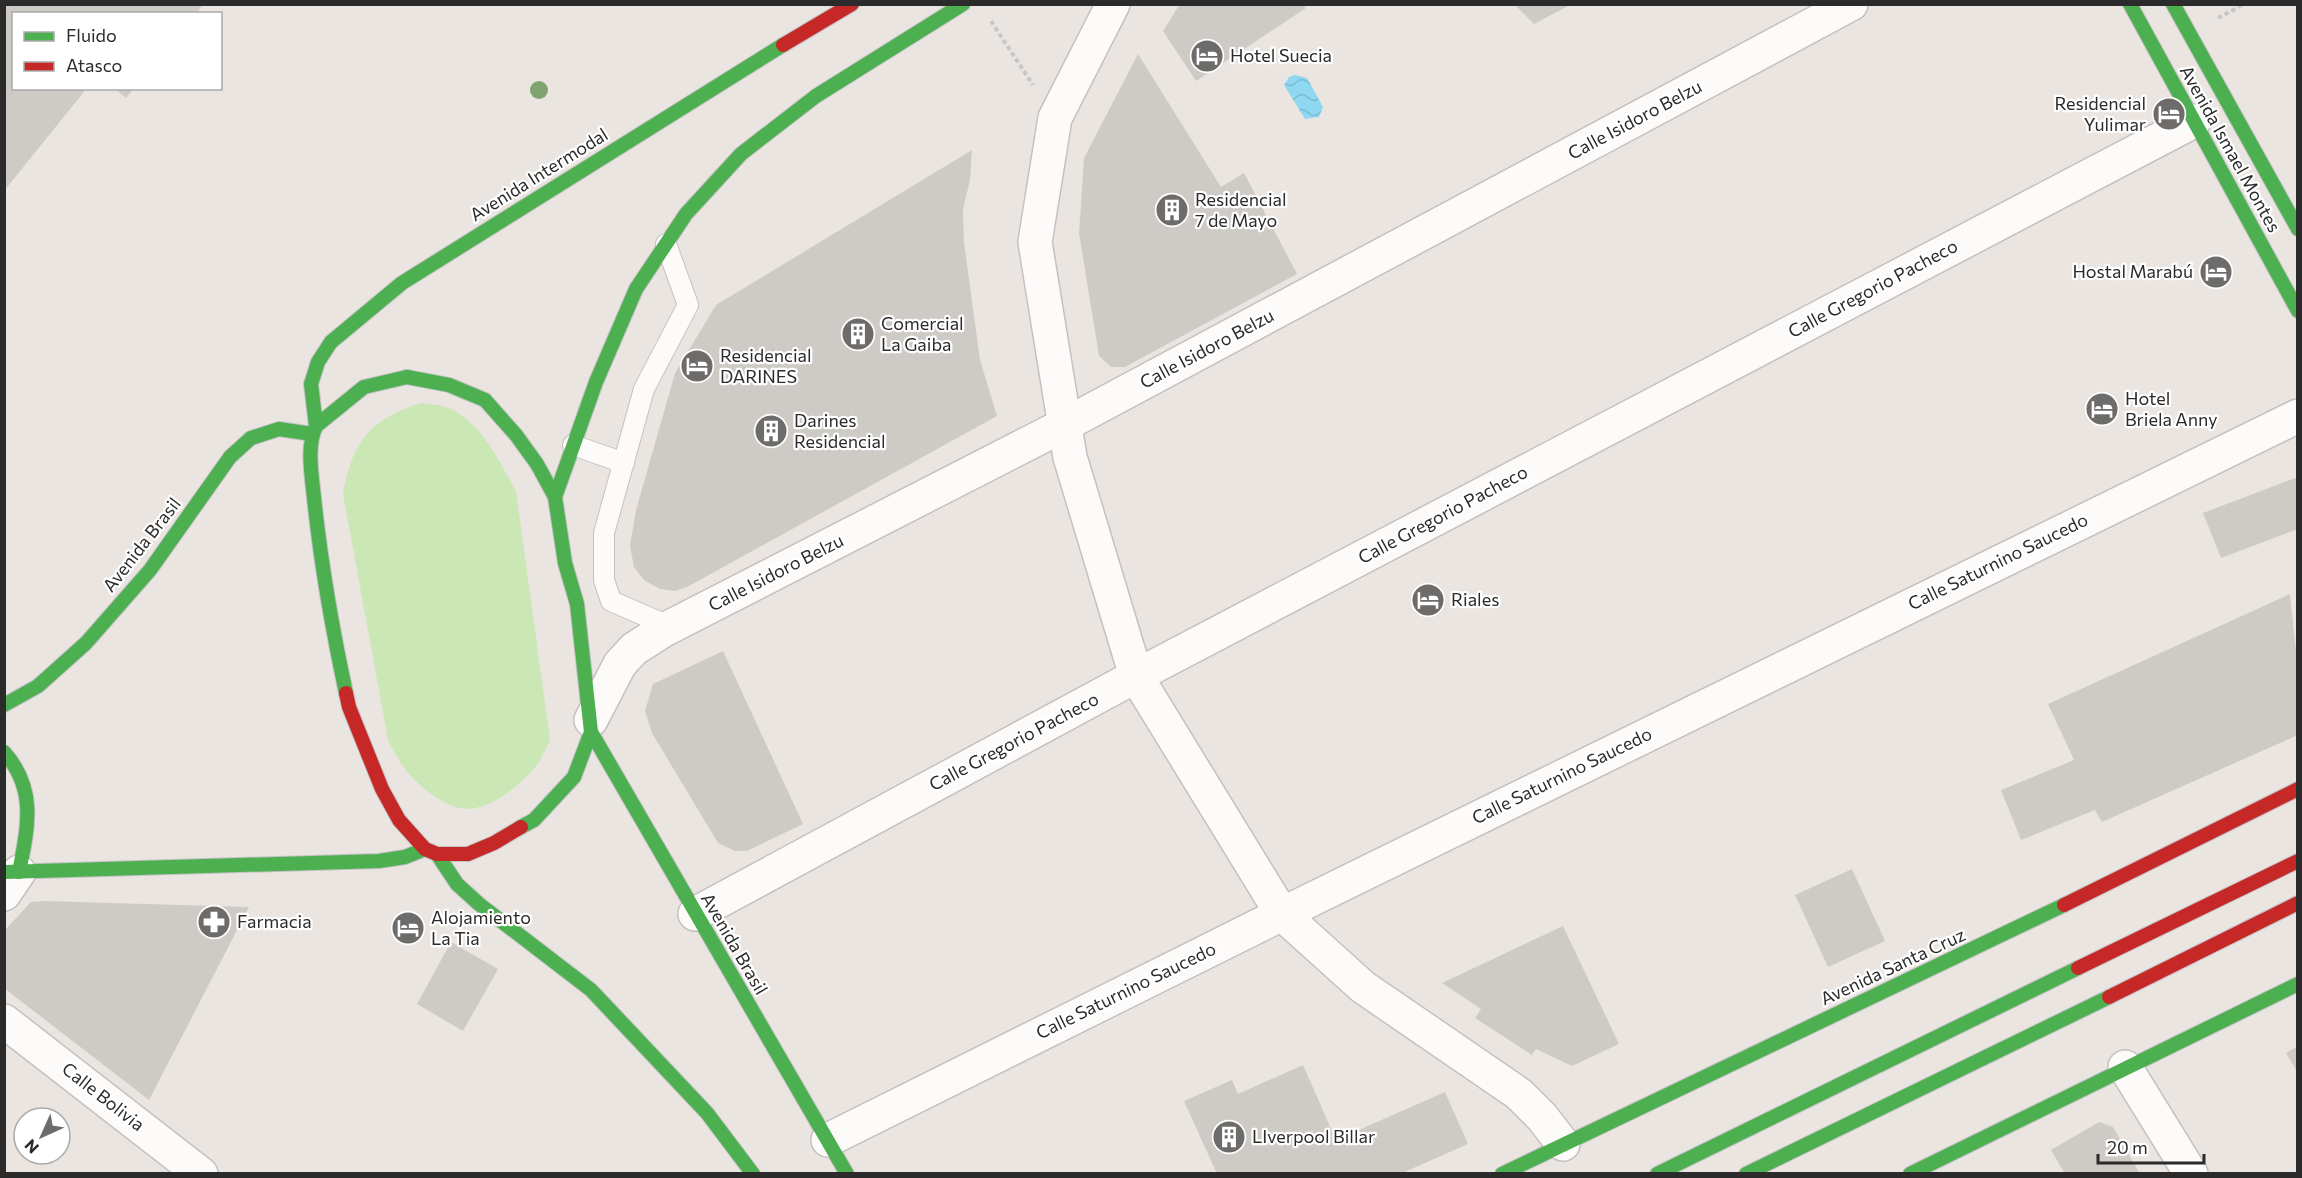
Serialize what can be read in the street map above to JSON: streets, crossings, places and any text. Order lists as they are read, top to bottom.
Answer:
{
  "streets": {
    "main road": [
      "Avenida Ismael Montes",
      "Avenida Intermodal",
      "Avenida Brasil",
      "Avenida Santa Cruz"
    ],
    "street": [
      "Calle Isidoro Belzu",
      "Calle Gregorio Pacheco",
      "Calle Saturnino Saucedo",
      "Calle Bolivia"
    ]
  },
  "crossings": [
    ["Calle Isidoro Belzu", "Avenida Brasil"],
    ["Avenida Ismael Montes", "Calle Gregorio Pacheco"],
    ["Avenida Intermodal", "Avenida Brasil"],
    ["Calle Gregorio Pacheco", "Avenida Brasil"],
    ["Avenida Brasil", "Calle Saturnino Saucedo"]
  ],
  "places": {
    "hotel": [
      "Hotel Suecia",
      "Residencial Yulimar",
      "Hostal Marabú",
      "Residencial DARINES",
      "Hotel Briela Anny",
      "Riales",
      "Alojamiento La Tia"
    ],
    "building": [
      "Residencial 7 de Mayo",
      "Comercial La Gaiba",
      "Darines Residencial",
      "LIverpool Billar"
    ],
    "pharmacy": ["Farmacia"]
  },
  "legend": ["Fluido", "Atasco"],
  "scale_bar": "20 m",
  "north": "bottom left"
}
